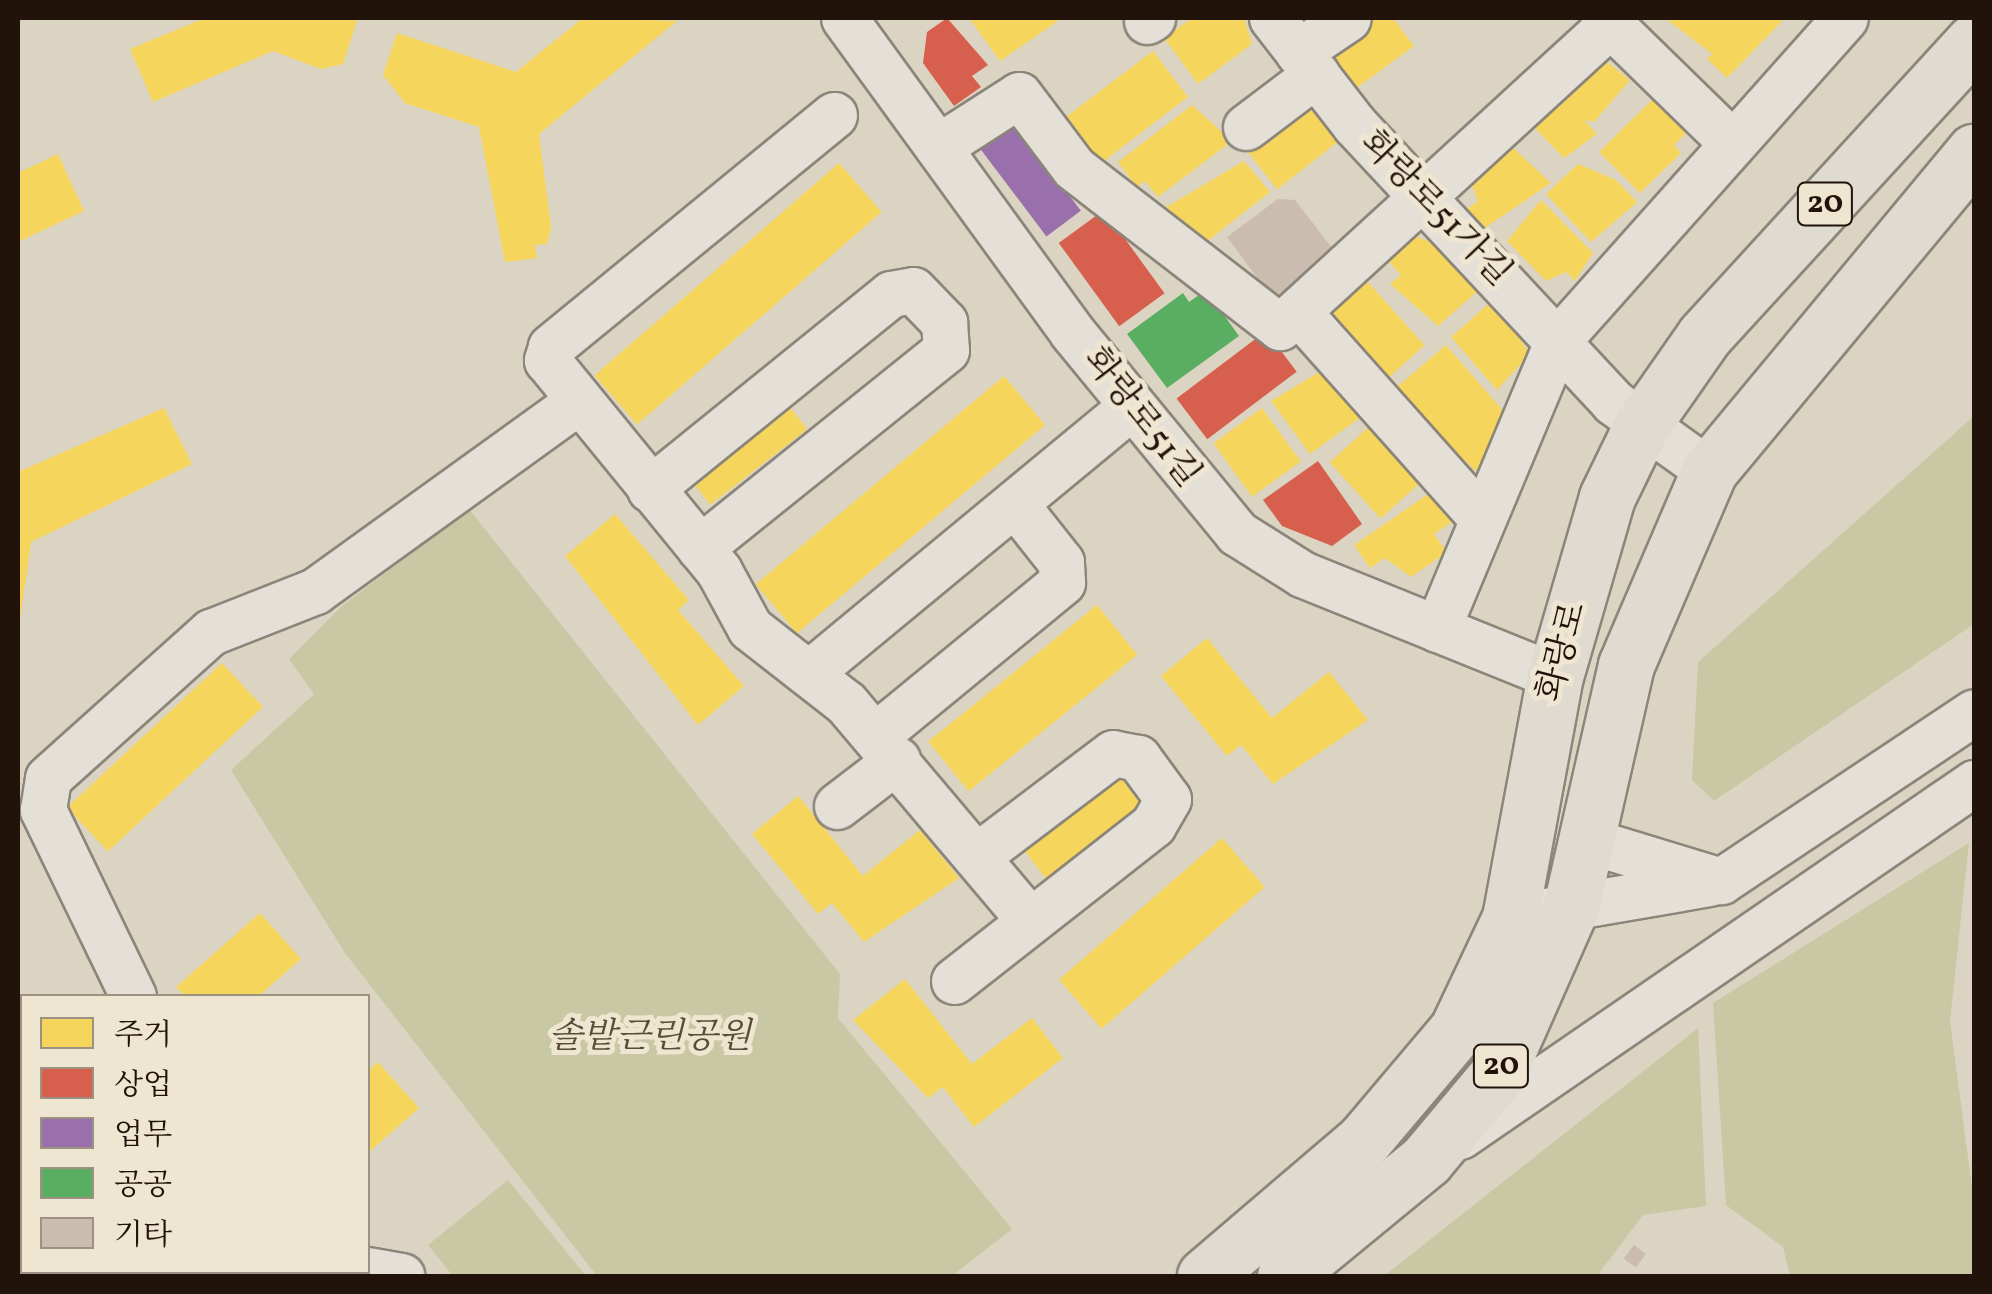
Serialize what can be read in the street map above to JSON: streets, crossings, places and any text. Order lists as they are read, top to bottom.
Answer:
{
  "streets": {
    "main road": ["20", "화랑로"],
    "street": ["화랑로51가길", "화랑로51길"]
  },
  "crossings": [
    ["화랑로51가길", "화랑로"],
    ["화랑로51길", "화랑로"]
  ],
  "parks": ["솔밭근린공원"],
  "legend": [
    "주거",
    "상업",
    "업무",
    "공공",
    "기타"
  ]
}
